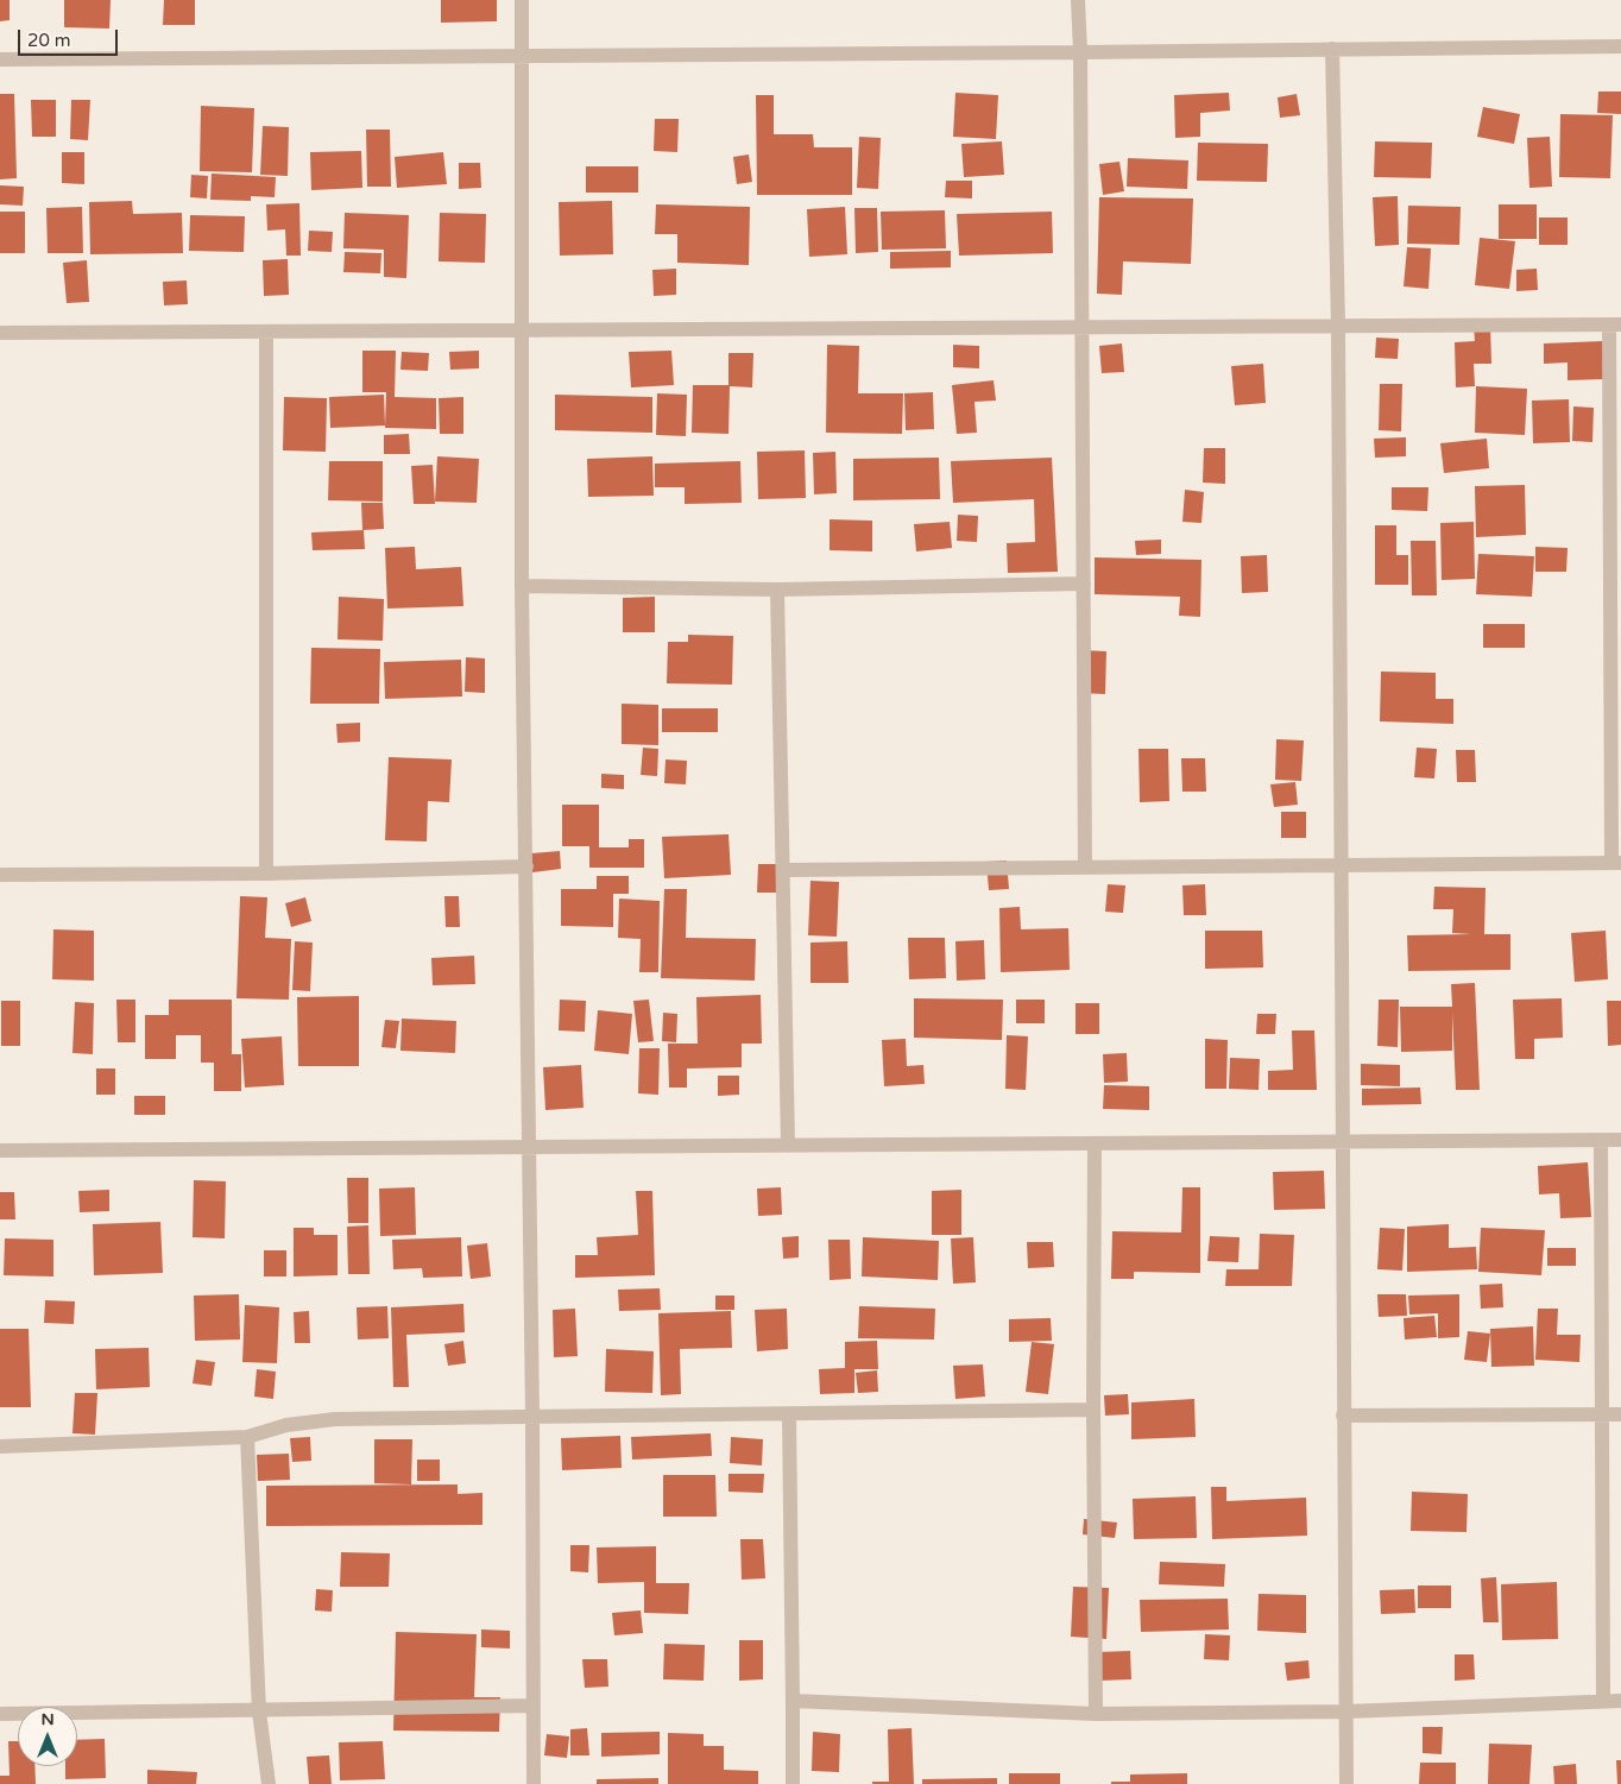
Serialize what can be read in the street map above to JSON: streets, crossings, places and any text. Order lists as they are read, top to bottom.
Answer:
{
  "scale_bar": "20 m",
  "north": "top"
}
